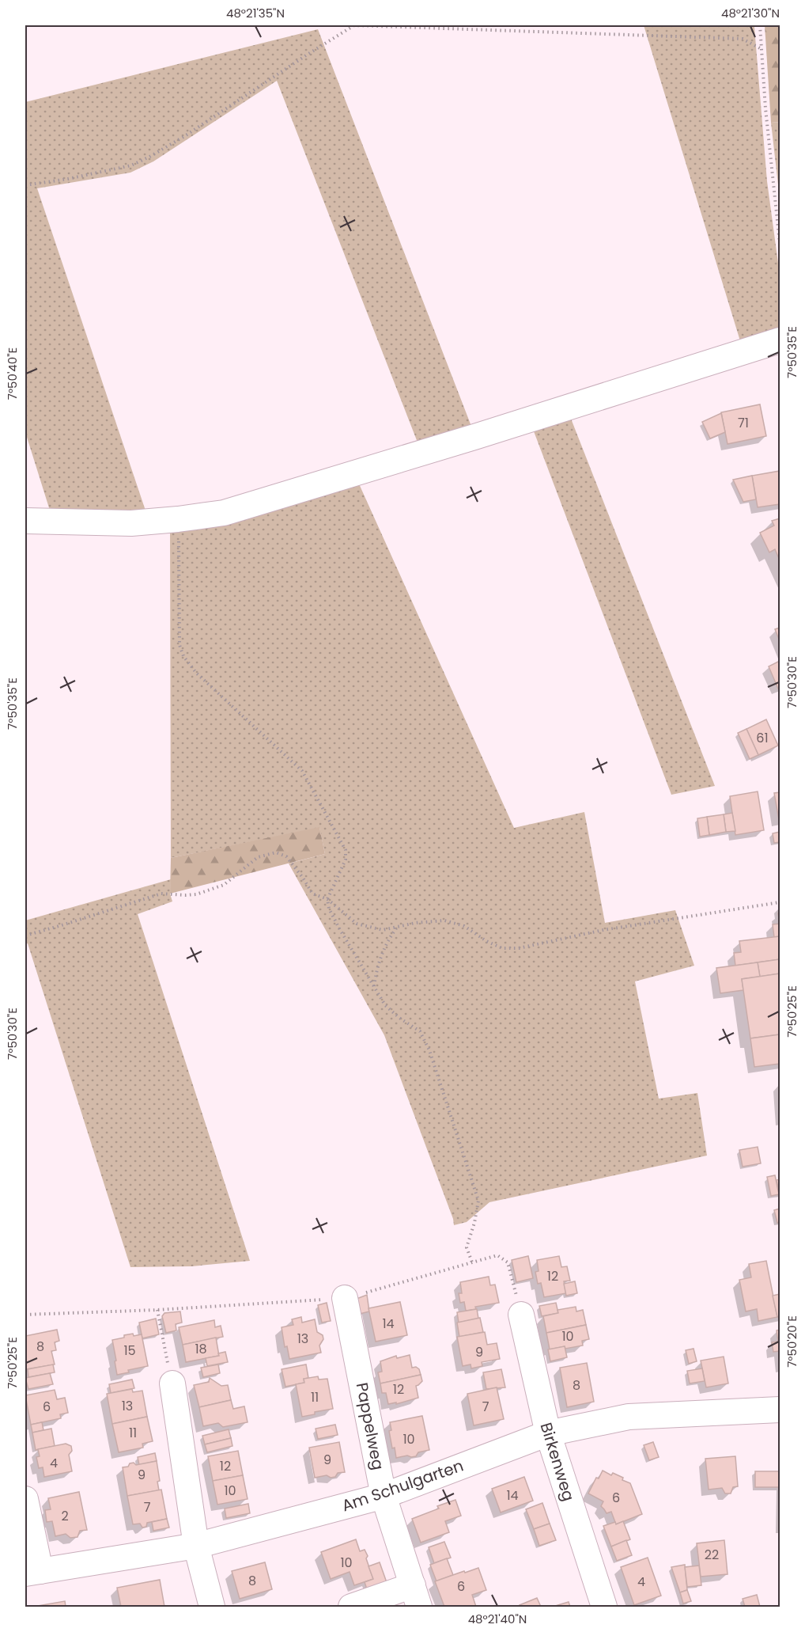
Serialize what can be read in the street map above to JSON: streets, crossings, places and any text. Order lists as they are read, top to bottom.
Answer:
{
  "streets": {
    "street": ["Pappelweg", "Birkenweg", "Am Schulgarten"]
  },
  "crossings": [
    ["Pappelweg", "Am Schulgarten"],
    ["Birkenweg", "Am Schulgarten"]
  ],
  "house_numbers": [
    "71",
    "61",
    "12",
    "14",
    "10",
    "13",
    "8",
    "18",
    "15",
    "9",
    "8",
    "12",
    "11",
    "13",
    "6",
    "7",
    "11",
    "10",
    "9",
    "4",
    "12",
    "9",
    "10",
    "14",
    "6",
    "7",
    "2",
    "22",
    "10",
    "8",
    "4",
    "6"
  ],
  "coordinates": [
    "48°21'35\"N",
    "48°21'30\"N",
    "7°50'35\"E",
    "7°50'40\"E",
    "7°50'30\"E",
    "7°50'25\"E",
    "7°50'20\"E",
    "48°21'40\"N"
  ]
}
